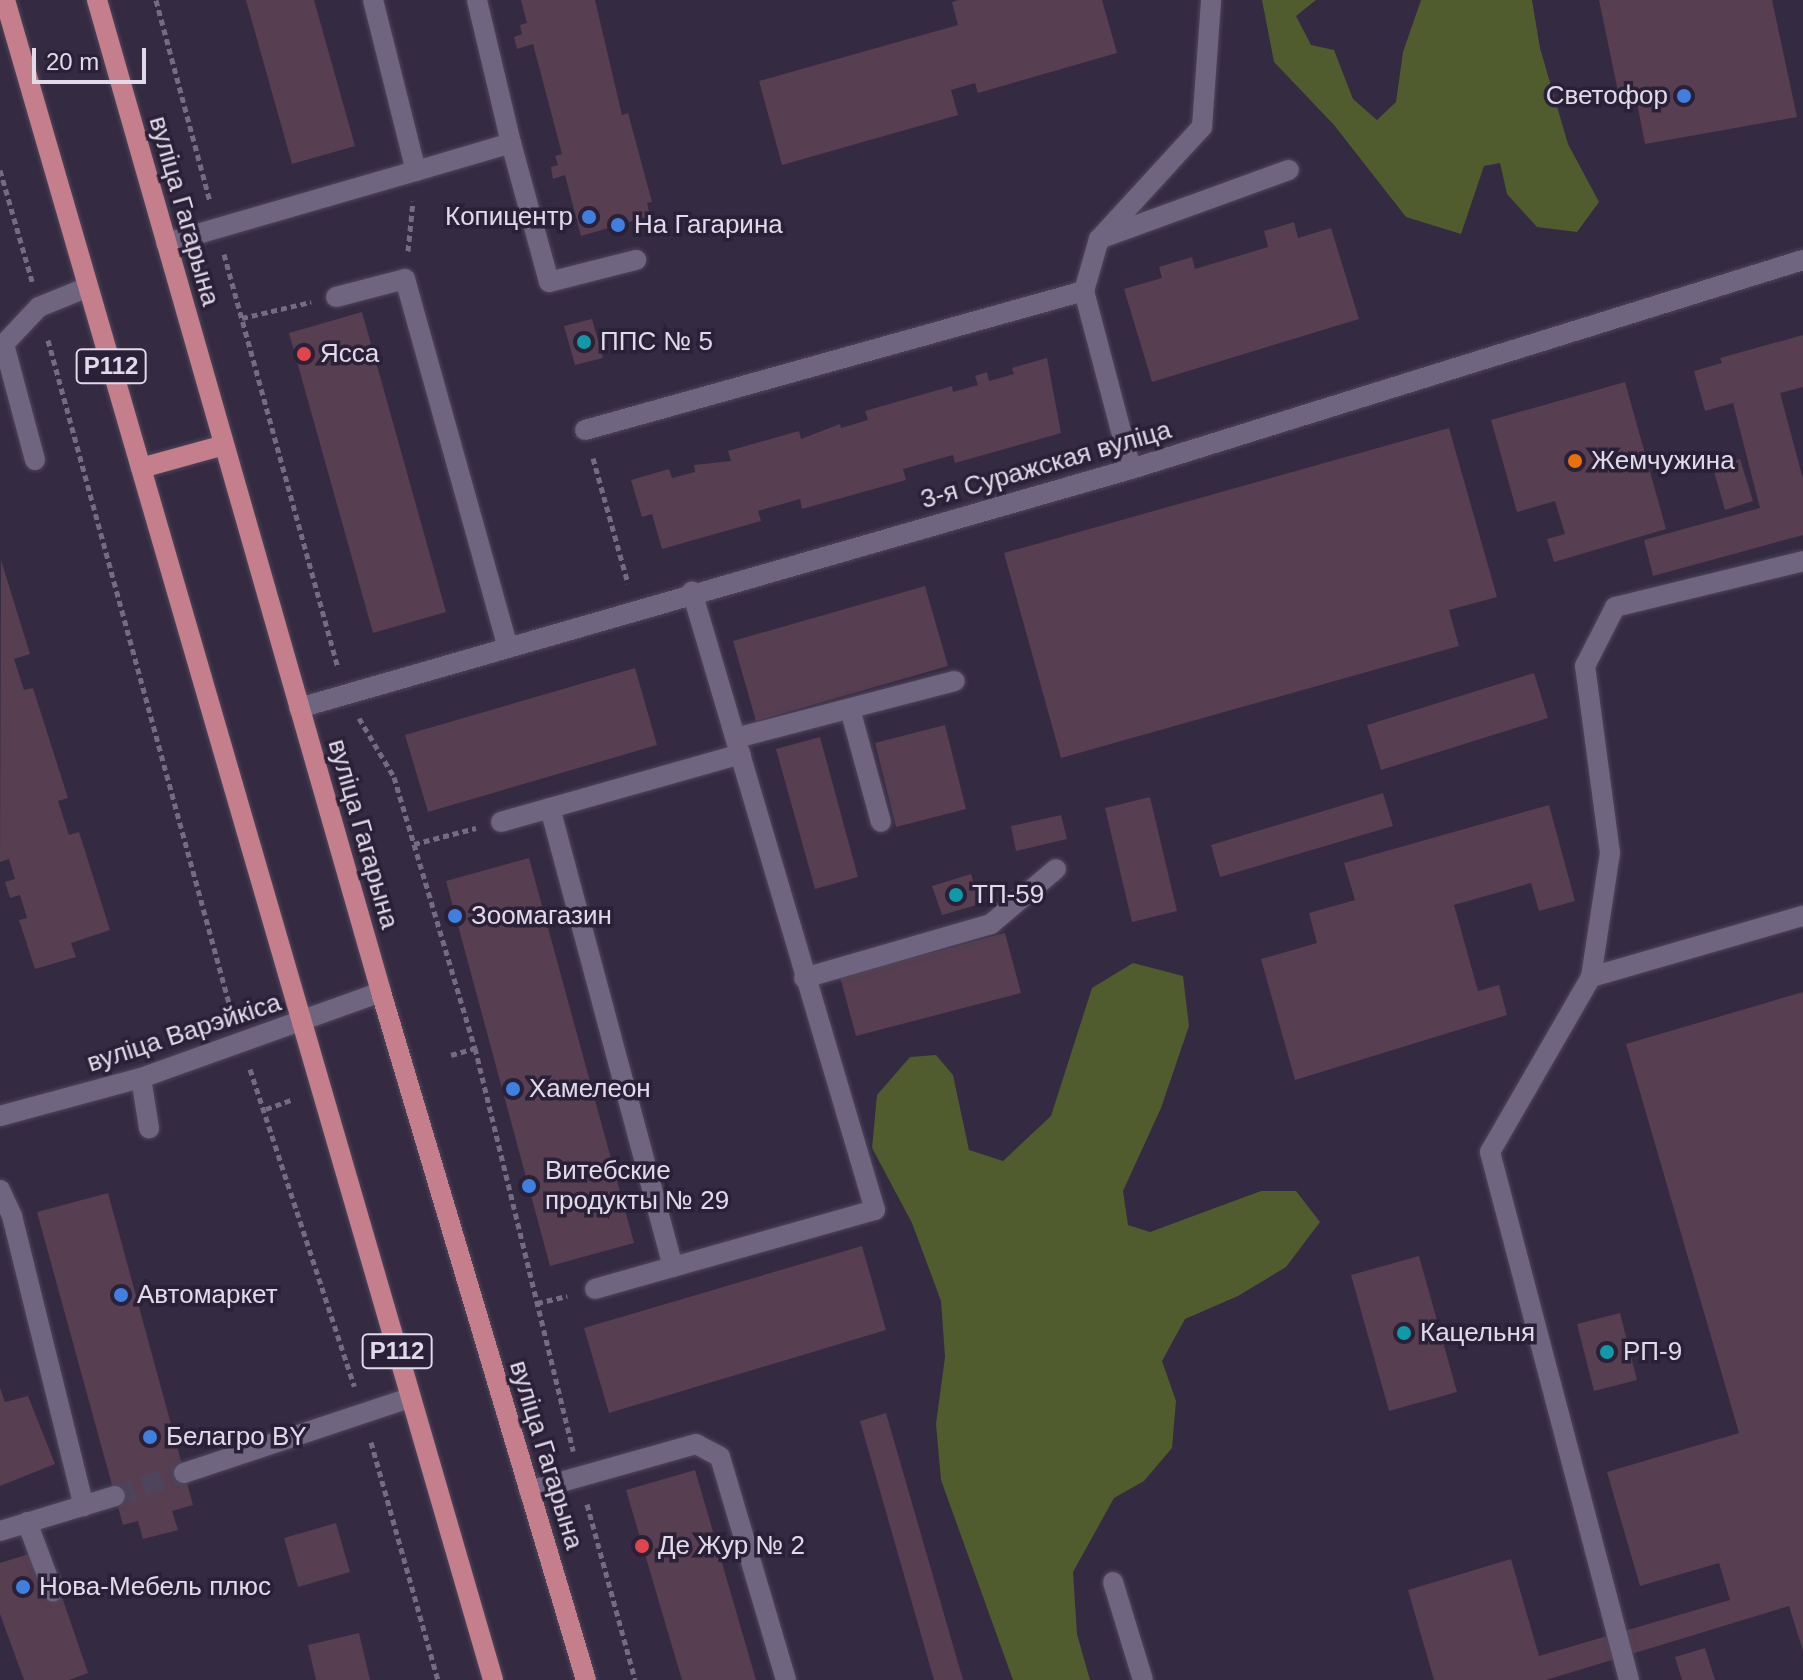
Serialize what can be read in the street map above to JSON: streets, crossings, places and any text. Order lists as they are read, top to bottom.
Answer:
{
  "streets": {
    "main road": ["вуліца Гагарына", "Р112"],
    "street": ["3-я Суражская вуліца", "вуліца Варэйкіса"]
  },
  "crossings": [
    ["вуліца Гагарына", "3-я Суражская вуліца"],
    ["вуліца Гагарына", "вуліца Варэйкіса"],
    ["Р112", "вуліца Варэйкіса"]
  ],
  "places": [
    "Светофор",
    "Копицентр",
    "На Гагарина",
    "ППС № 5",
    "Ясса",
    "Жемчужина",
    "ТП-59",
    "Зоомагазин",
    "Хамелеон",
    "Витебские продукты № 29",
    "Автомаркет",
    "Кацельня",
    "РП-9",
    "Белагро BY",
    "Де Жур № 2",
    "Нова-Мебель плюс"
  ],
  "scale_bar": "20 m"
}
